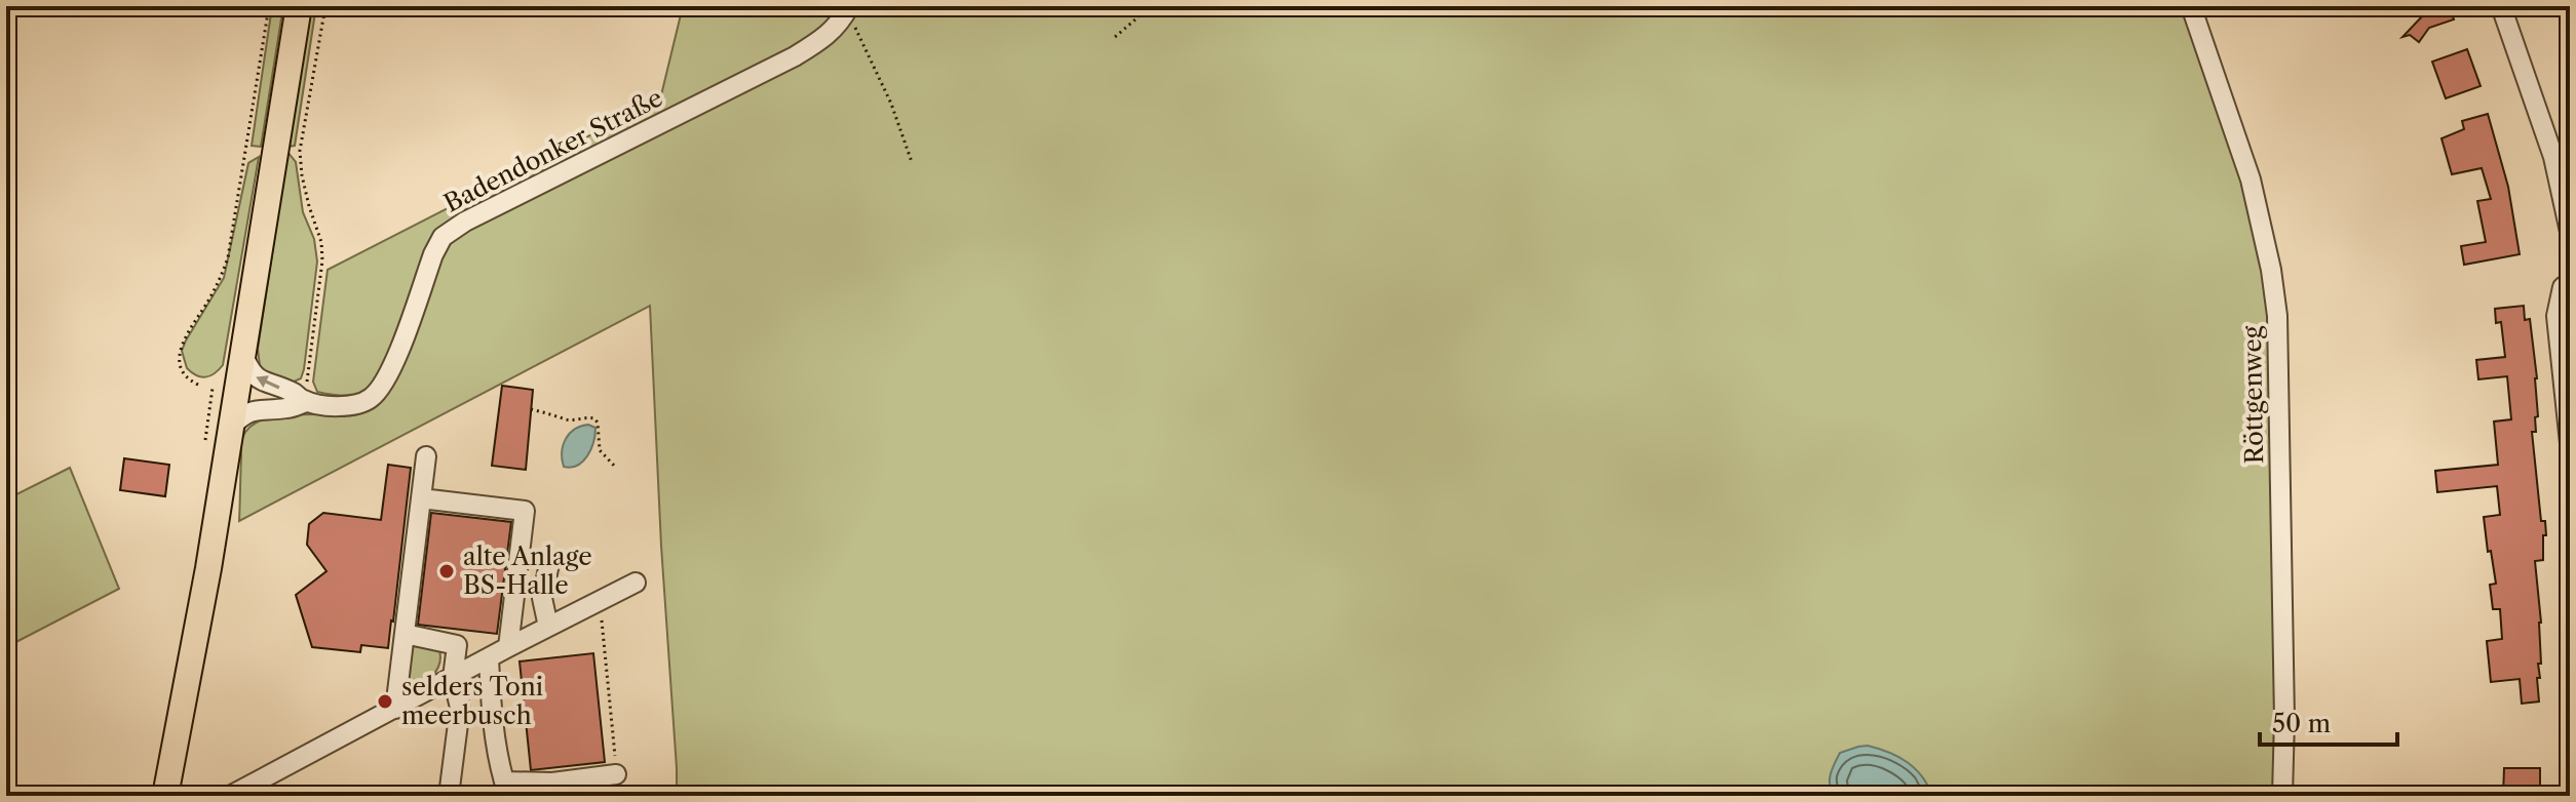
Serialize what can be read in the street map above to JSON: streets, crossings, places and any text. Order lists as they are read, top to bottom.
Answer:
{
  "streets": {
    "street": ["Badendonker Straße", "Röttgenweg"]
  },
  "places": ["alte Anlage BS-Halle", "selders Toni meerbusch"],
  "scale_bar": "50 m"
}
